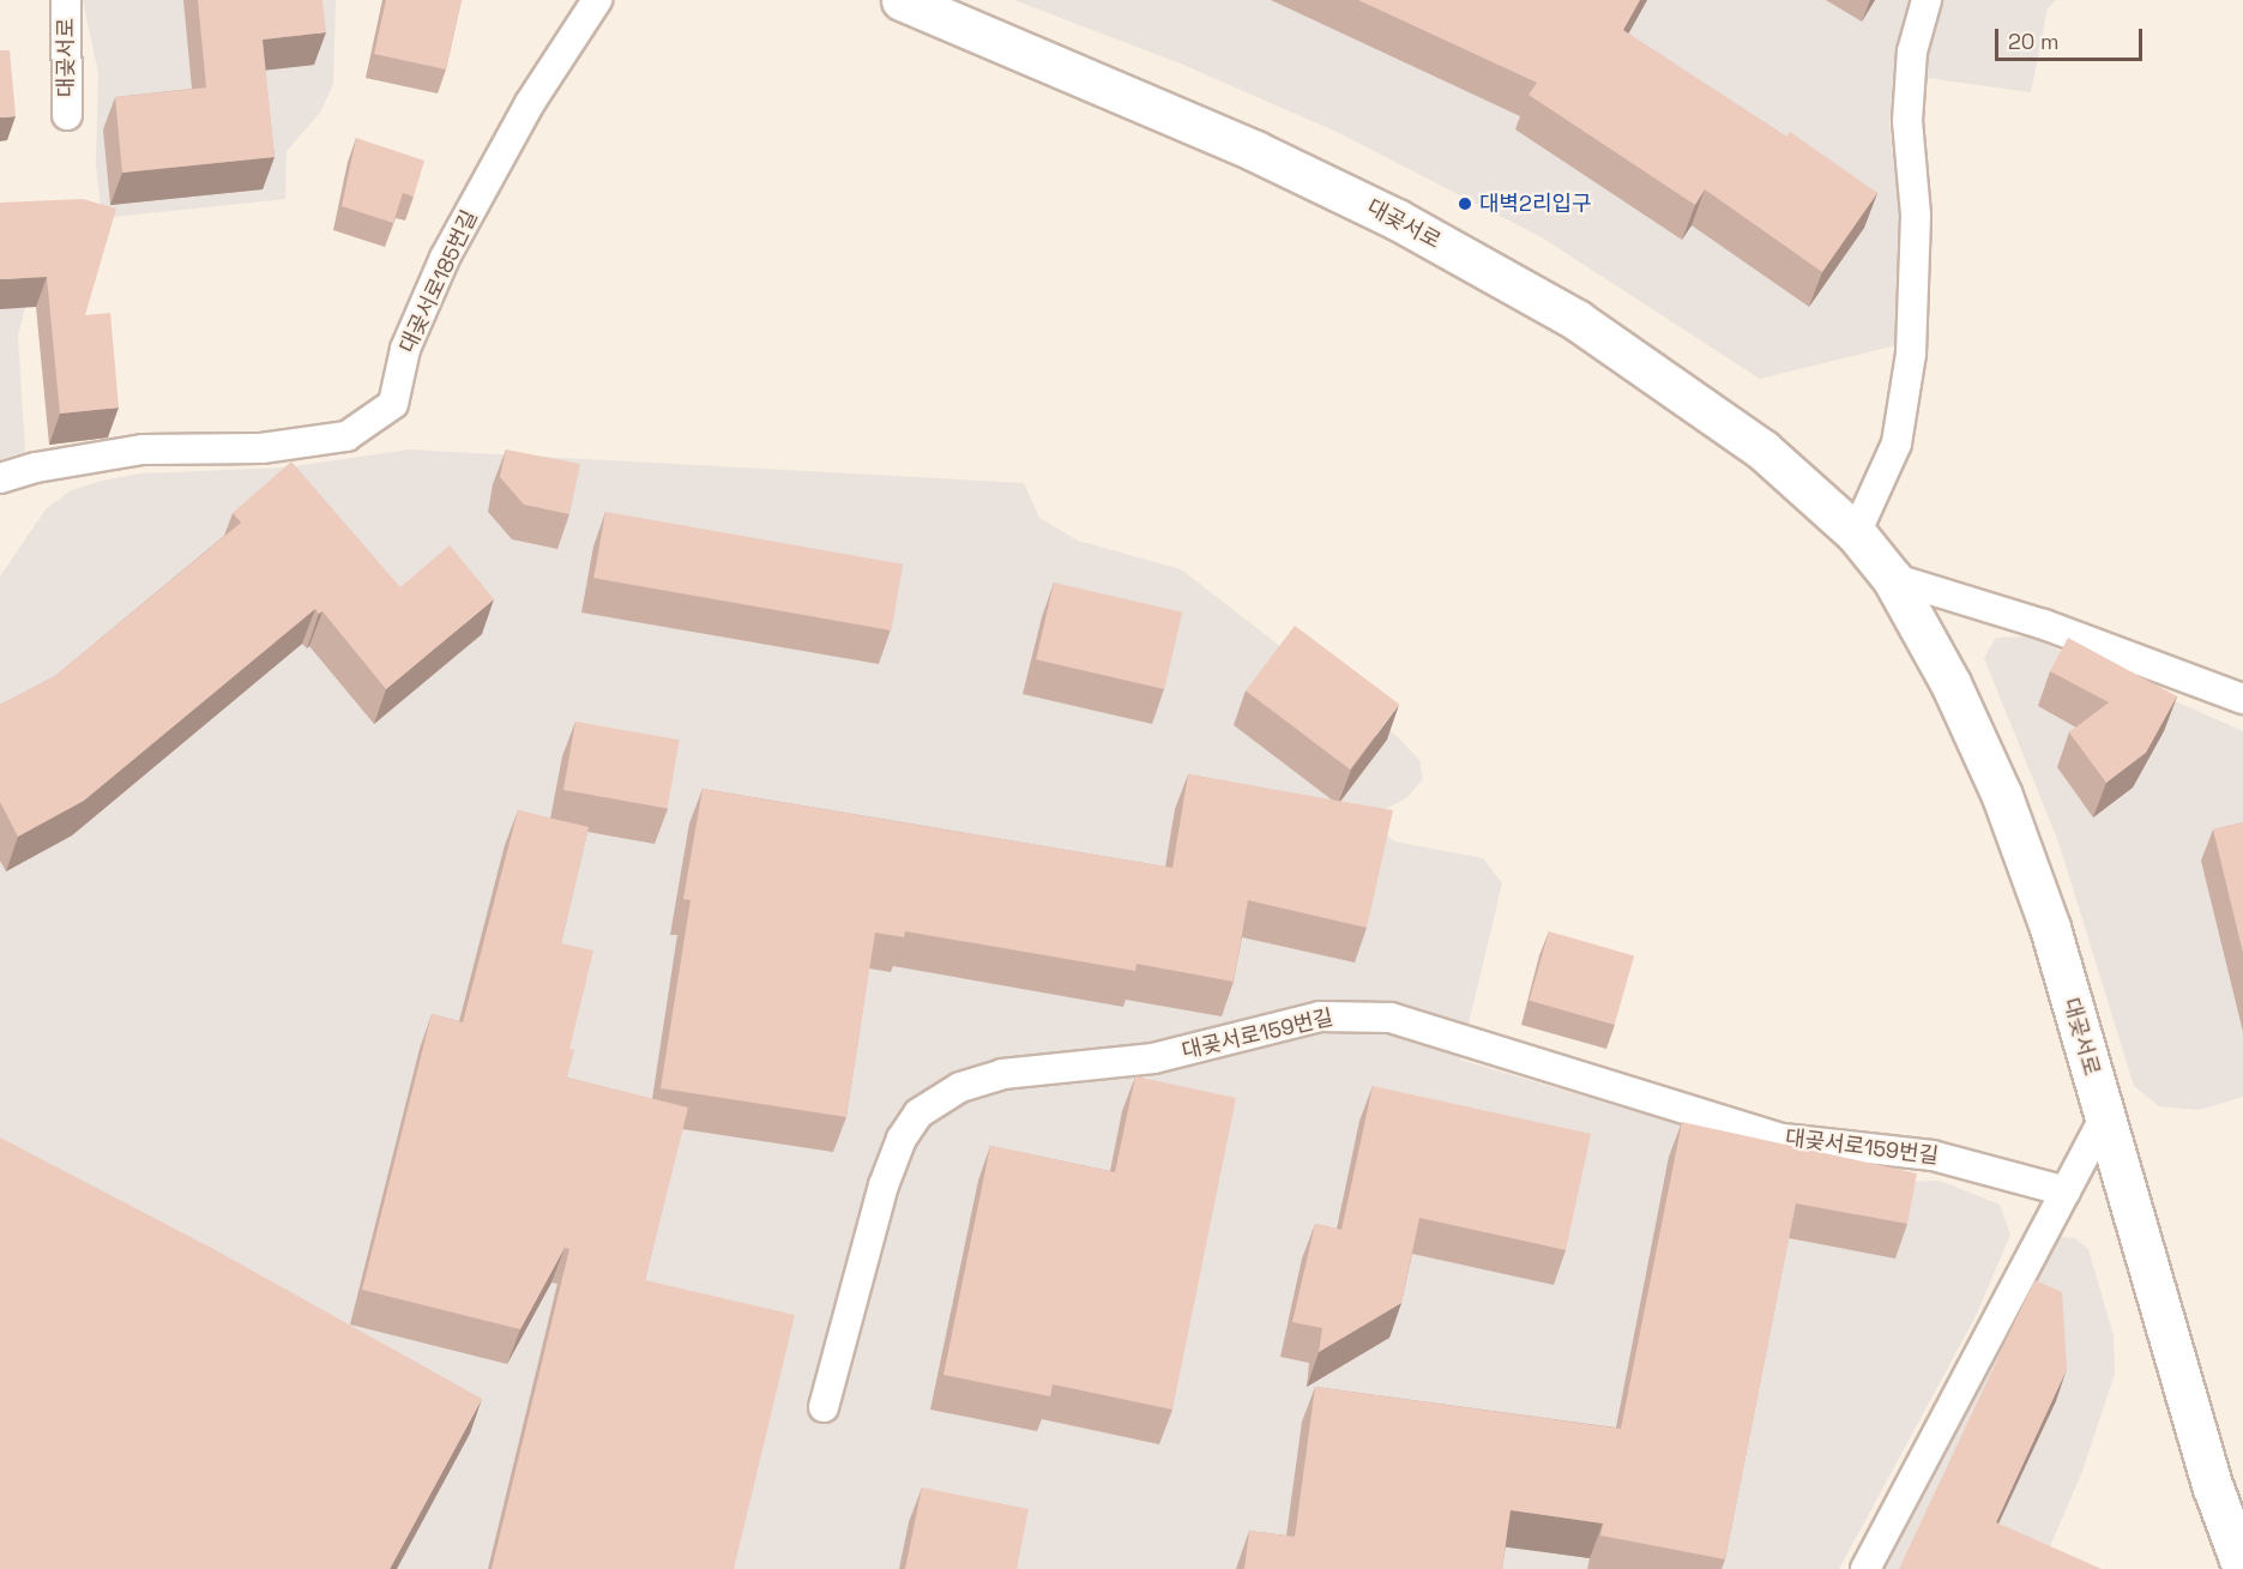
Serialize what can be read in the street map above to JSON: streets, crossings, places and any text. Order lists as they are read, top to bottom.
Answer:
{
  "streets": {
    "street": ["대곶서로"],
    "lane": ["대곶서로185번길", "대곶서로159번길"]
  },
  "places": ["대벽2리입구"],
  "scale_bar": "20 m"
}
